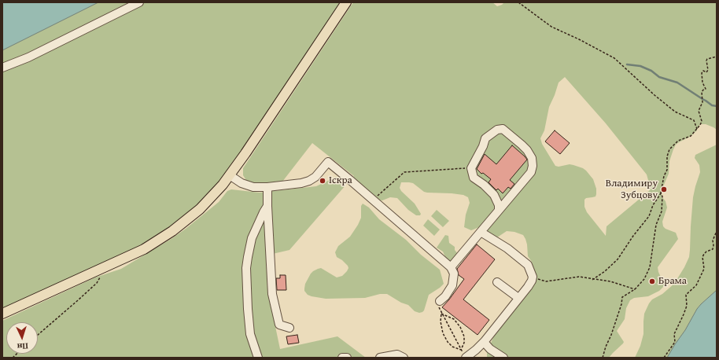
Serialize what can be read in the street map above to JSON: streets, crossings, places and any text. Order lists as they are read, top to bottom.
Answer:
{
  "places": ["Іскра", "Владимиру Зубцову", "Брама"],
  "north": "bottom"
}
